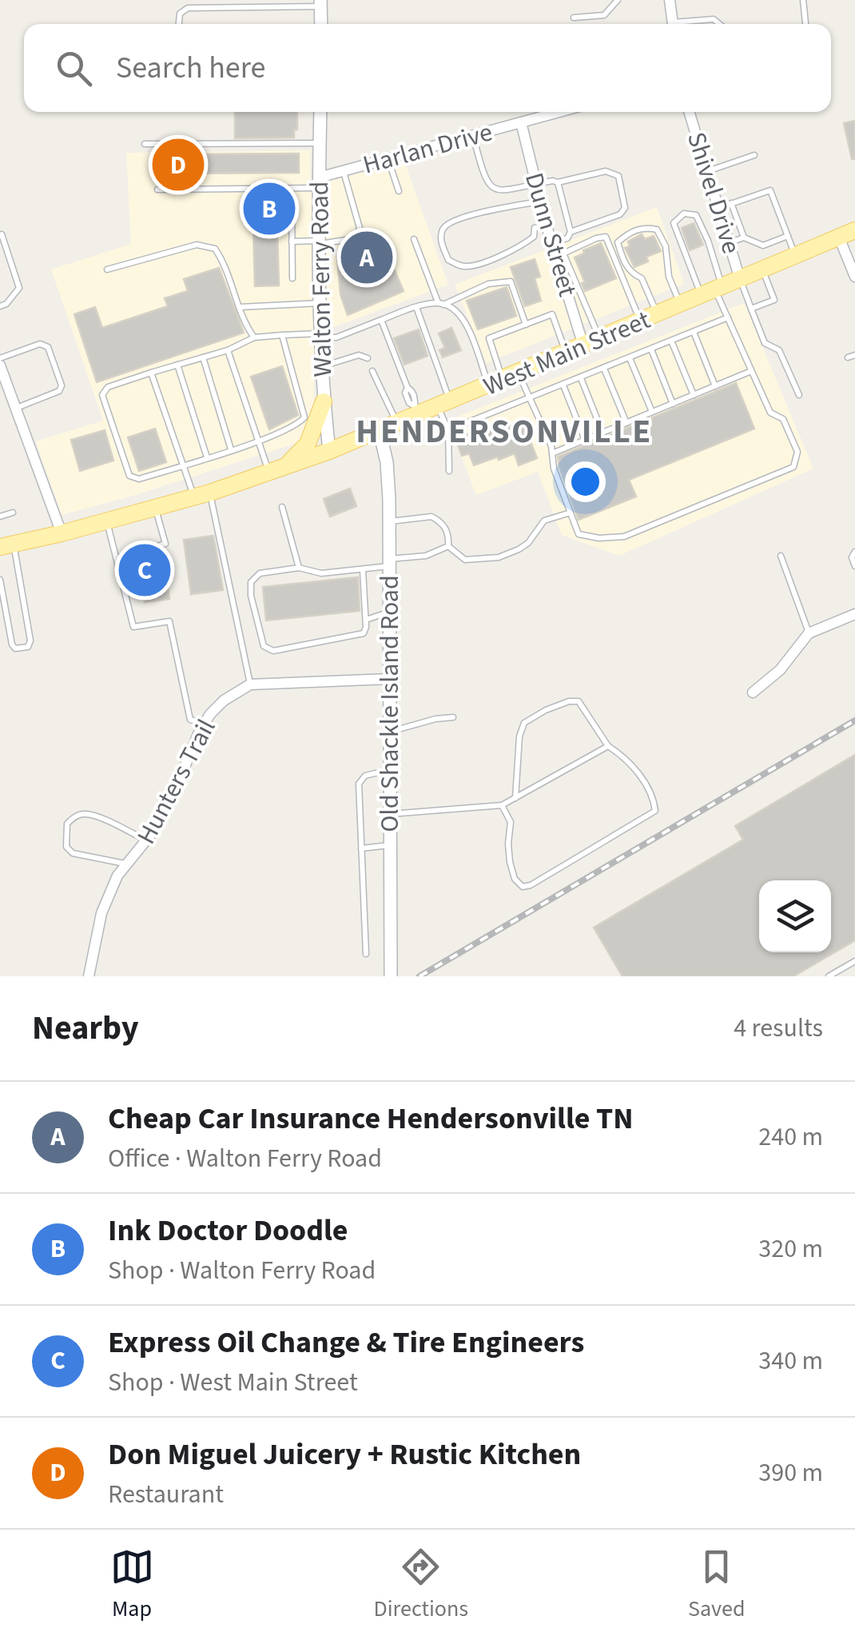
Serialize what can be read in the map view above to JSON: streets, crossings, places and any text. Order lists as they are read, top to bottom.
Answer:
{
  "streets": {
    "main road": ["West Main Street"],
    "street": [
      "Harlan Drive",
      "Shivel Drive",
      "Dunn Street",
      "Walton Ferry Road",
      "Old Shackle Island Road",
      "Hunters Trail"
    ]
  },
  "crossings": [
    ["Harlan Drive", "Dunn Street"],
    ["Harlan Drive", "Walton Ferry Road"],
    ["Shivel Drive", "West Main Street"],
    ["Dunn Street", "West Main Street"],
    ["Walton Ferry Road", "West Main Street"],
    ["West Main Street", "Old Shackle Island Road"]
  ],
  "districts": ["HENDERSONVILLE"],
  "page": {
    "search": "Search here",
    "pins": [
      "D",
      "B",
      "A",
      "C"
    ],
    "heading": ["Nearby", "4 results"],
    "list": [
      {
        "mark": "A",
        "name": "Cheap Car Insurance Hendersonville TN",
        "note": "Office · Walton Ferry Road",
        "value": "240 m"
      },
      {
        "mark": "B",
        "name": "Ink Doctor Doodle",
        "note": "Shop · Walton Ferry Road",
        "value": "320 m"
      },
      {
        "mark": "C",
        "name": "Express Oil Change & Tire Engineers",
        "note": "Shop · West Main Street",
        "value": "340 m"
      },
      {
        "mark": "D",
        "name": "Don Miguel Juicery + Rustic Kitchen",
        "note": "Restaurant",
        "value": "390 m"
      }
    ],
    "nav": ["Map", "Directions", "Saved"]
  }
}
